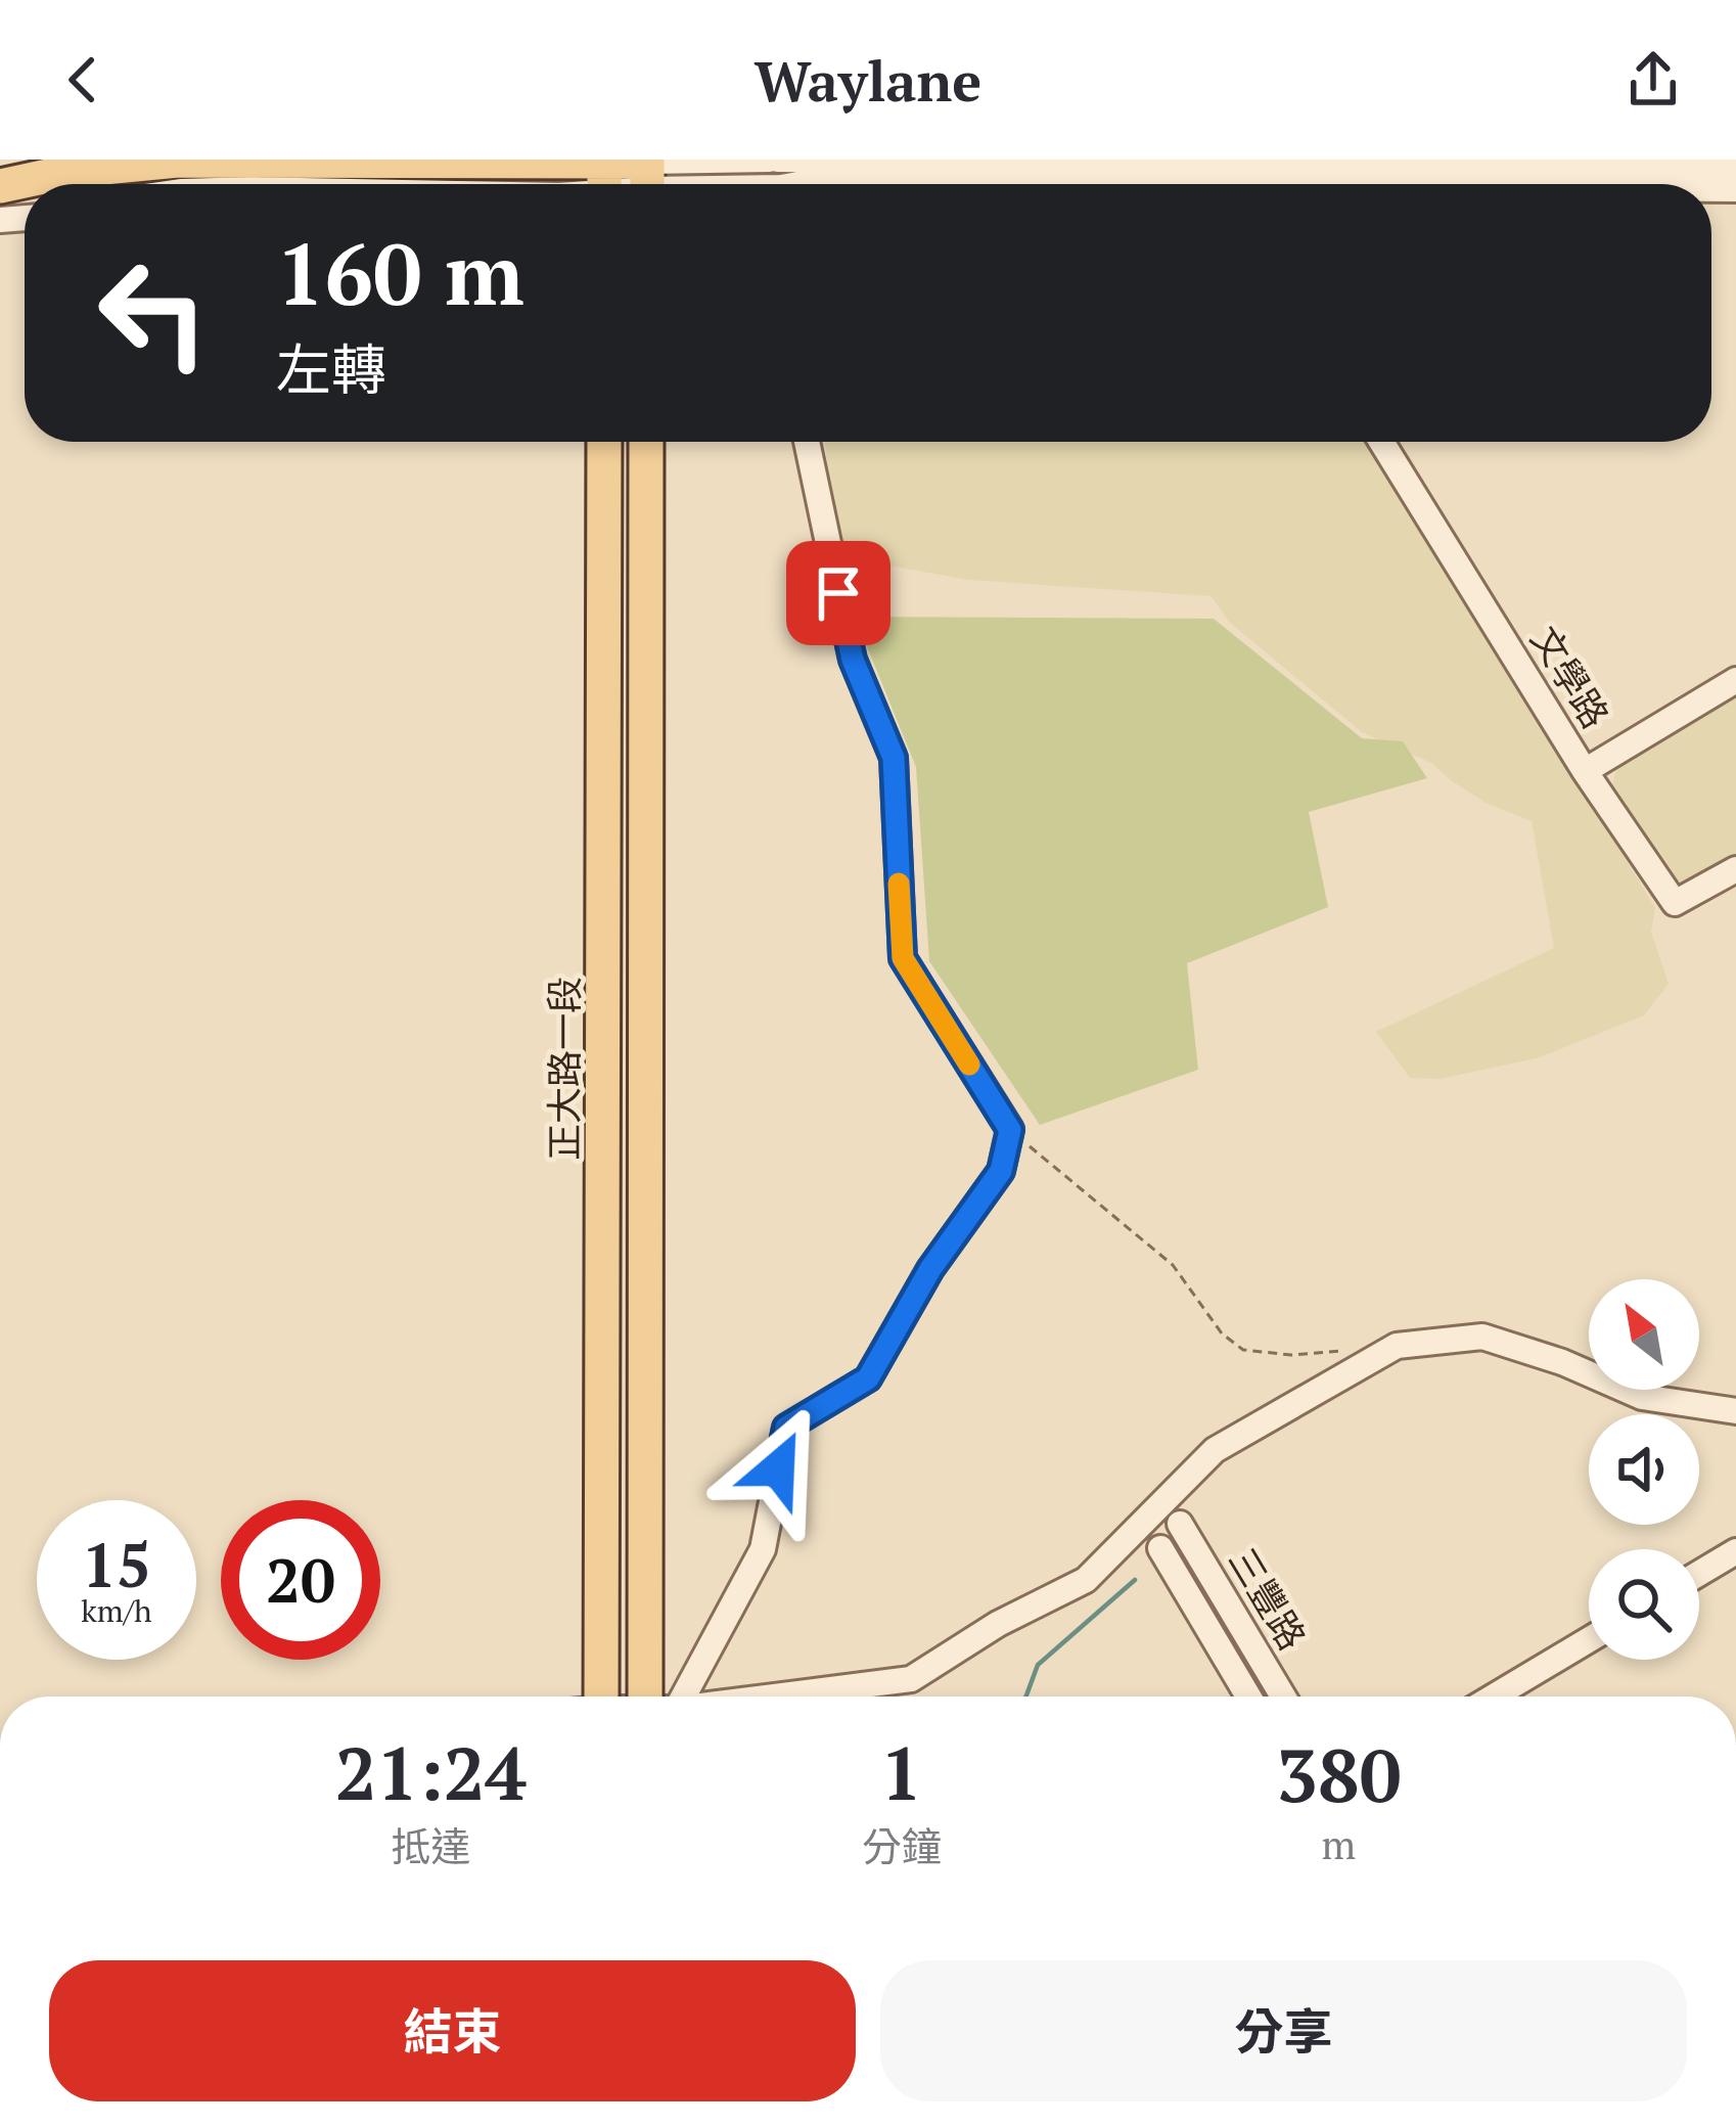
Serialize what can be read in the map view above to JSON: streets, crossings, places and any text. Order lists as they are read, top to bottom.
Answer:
{
  "streets": {
    "main road": ["正大路一段"],
    "street": ["文學路", "三豐路"]
  },
  "north": "top left",
  "page": {
    "header": "Waylane",
    "turn": ["160 m", "左轉"],
    "speed": "15 km/h",
    "limit": "20",
    "eta": [
      "21:24",
      "抵達",
      "1",
      "分鐘",
      "380",
      "m"
    ],
    "buttons": ["結束", "分享"]
  }
}
